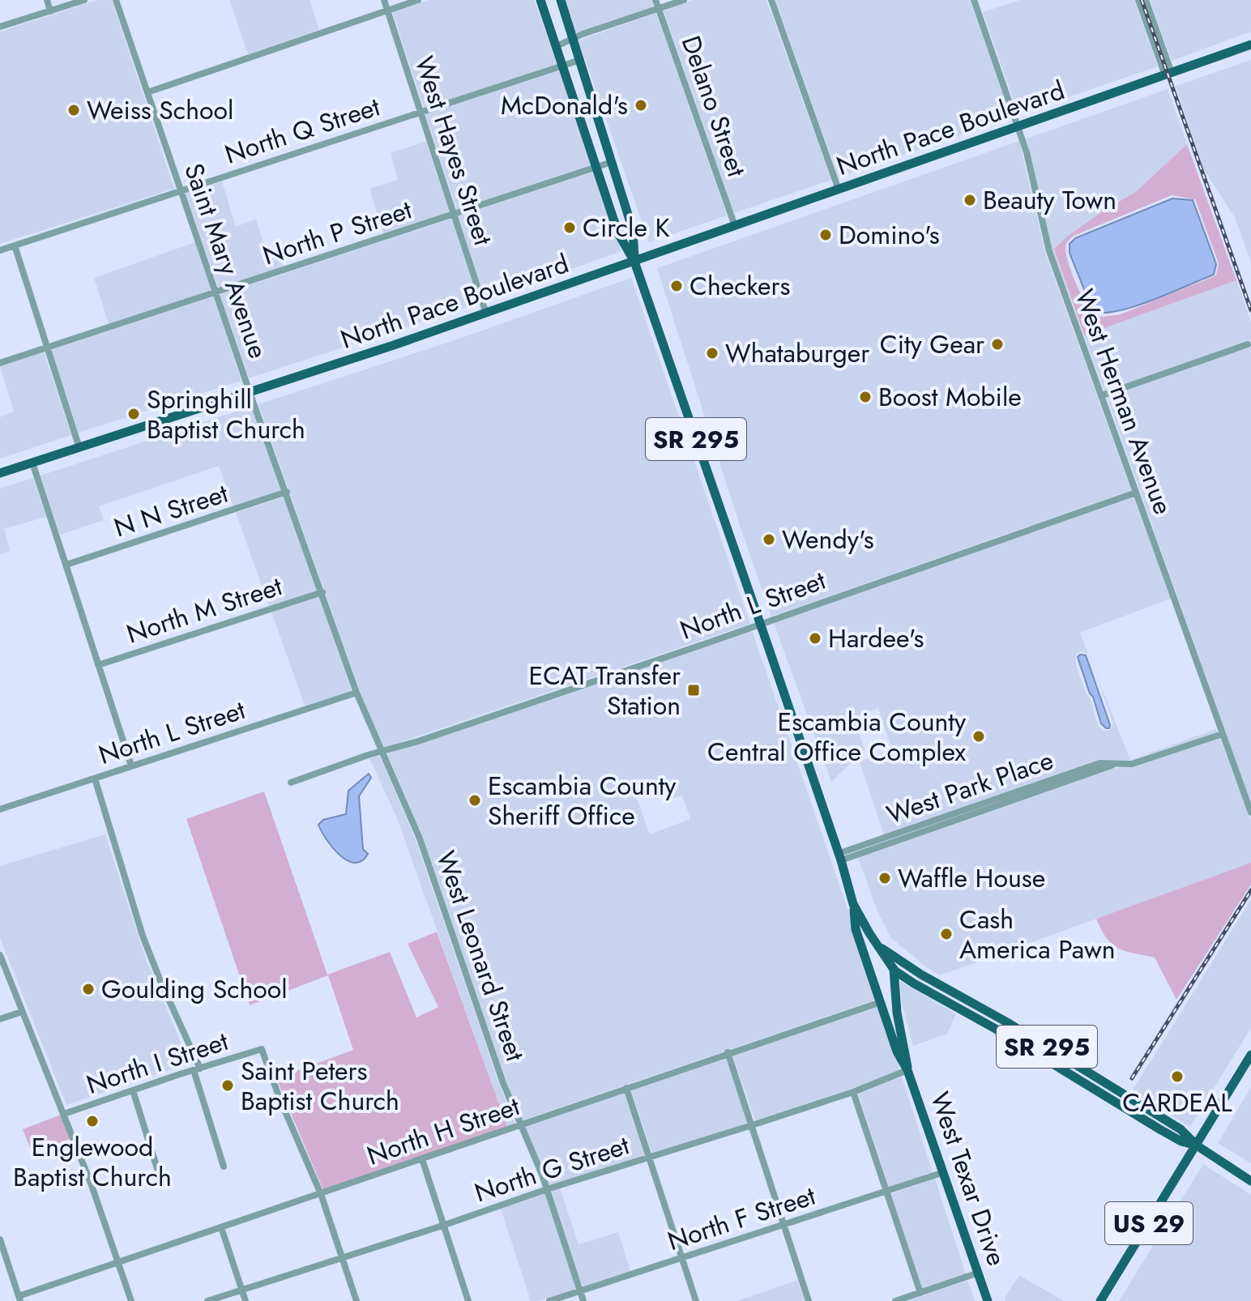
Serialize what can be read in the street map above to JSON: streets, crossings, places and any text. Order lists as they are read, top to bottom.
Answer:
{
  "streets": {
    "main road": [
      "North Pace Boulevard",
      "SR 295",
      "West Texar Drive",
      "US 29"
    ],
    "street": [
      "Delano Street",
      "North Q Street",
      "West Hayes Street",
      "North P Street",
      "Saint Mary Avenue",
      "West Herman Avenue",
      "N N Street",
      "North L Street",
      "North M Street",
      "West Park Place",
      "West Leonard Street",
      "North I Street",
      "North H Street",
      "North G Street",
      "North F Street"
    ]
  },
  "crossings": [
    ["Delano Street", "North Pace Boulevard"],
    ["North Pace Boulevard", "West Hayes Street"],
    ["North Pace Boulevard", "Saint Mary Avenue"],
    ["North Pace Boulevard", "West Herman Avenue"],
    ["North Pace Boulevard", "SR 295"],
    ["North Q Street", "West Hayes Street"],
    ["North Q Street", "Saint Mary Avenue"],
    ["North Q Street", "SR 295"],
    ["West Hayes Street", "North P Street"],
    ["North P Street", "Saint Mary Avenue"],
    ["North P Street", "SR 295"],
    ["Saint Mary Avenue", "N N Street"],
    ["Saint Mary Avenue", "North L Street"],
    ["Saint Mary Avenue", "North M Street"],
    ["Saint Mary Avenue", "West Leonard Street"],
    ["West Herman Avenue", "North L Street"],
    ["West Herman Avenue", "West Park Place"],
    ["SR 295", "North L Street"],
    ["SR 295", "West Park Place"],
    ["SR 295", "West Texar Drive"],
    ["SR 295", "US 29"],
    ["North L Street", "West Leonard Street"],
    ["West Leonard Street", "North H Street"],
    ["West Leonard Street", "North G Street"],
    ["West Leonard Street", "North F Street"],
    ["North I Street", "North H Street"],
    ["North H Street", "West Texar Drive"],
    ["North G Street", "West Texar Drive"],
    ["West Texar Drive", "North F Street"]
  ],
  "places": {
    "other": [
      "McDonald's",
      "Weiss School",
      "Beauty Town",
      "Circle K",
      "Domino's",
      "Checkers",
      "City Gear",
      "Whataburger",
      "Boost Mobile",
      "Springhill Baptist Church",
      "Wendy's",
      "Hardee's",
      "Escambia County Central Office Complex",
      "Escambia County Sheriff Office",
      "Waffle House",
      "Cash America Pawn",
      "Goulding School",
      "CARDEAL",
      "Saint Peters Baptist Church",
      "Englewood Baptist Church"
    ],
    "transit": ["ECAT Transfer Station"]
  }
}
